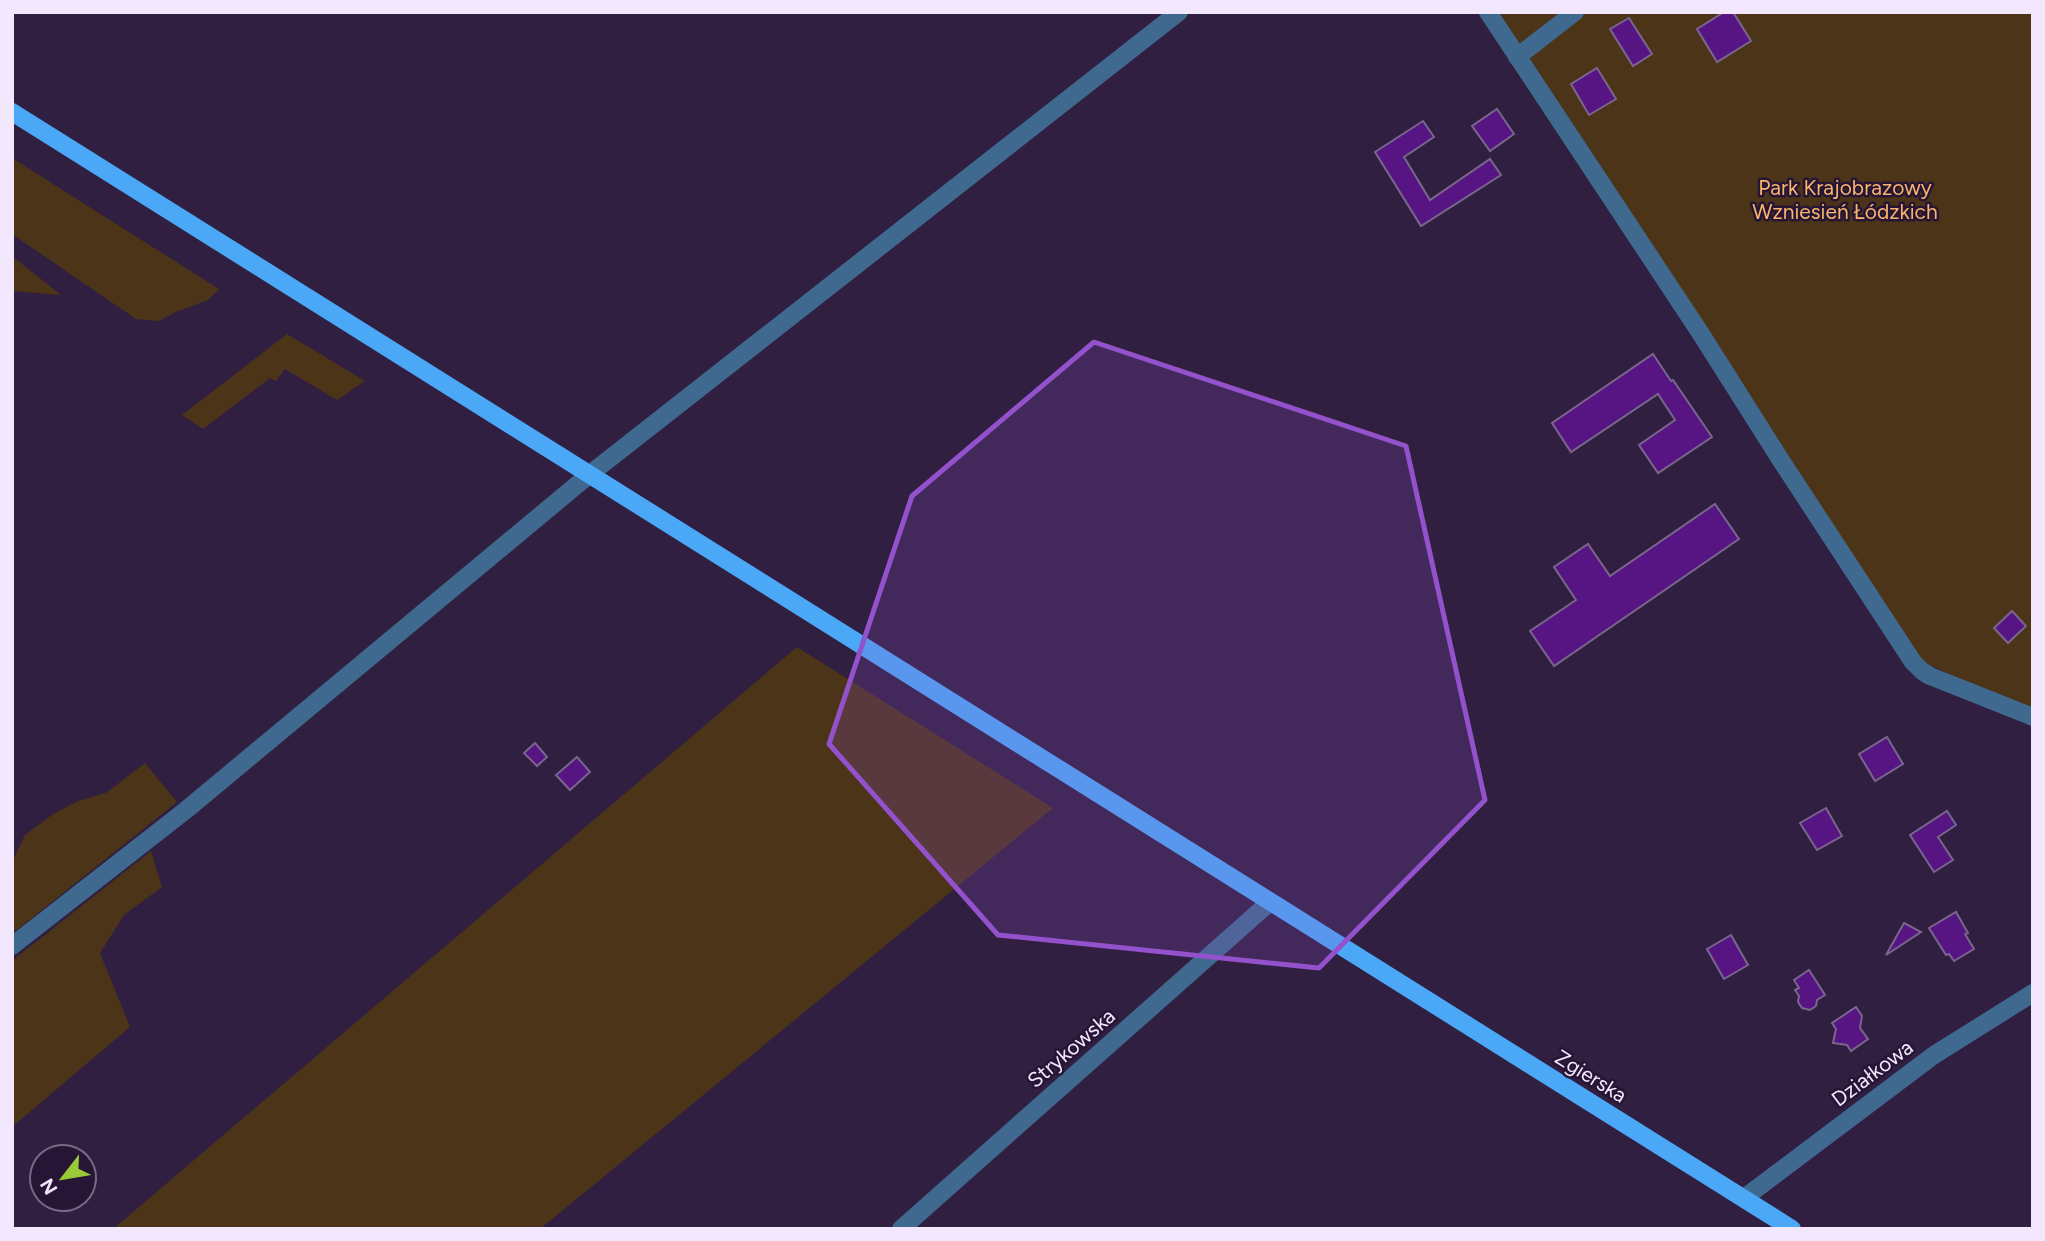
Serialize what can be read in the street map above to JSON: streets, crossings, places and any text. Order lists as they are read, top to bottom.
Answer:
{
  "streets": {
    "main road": ["Zgierska"],
    "street": ["Strykowska", "Działkowa"]
  },
  "crossings": [
    ["Strykowska", "Zgierska"],
    ["Działkowa", "Zgierska"]
  ],
  "parks": ["Park Krajobrazowy Wzniesień Łódzkich"],
  "north": "bottom left"
}
